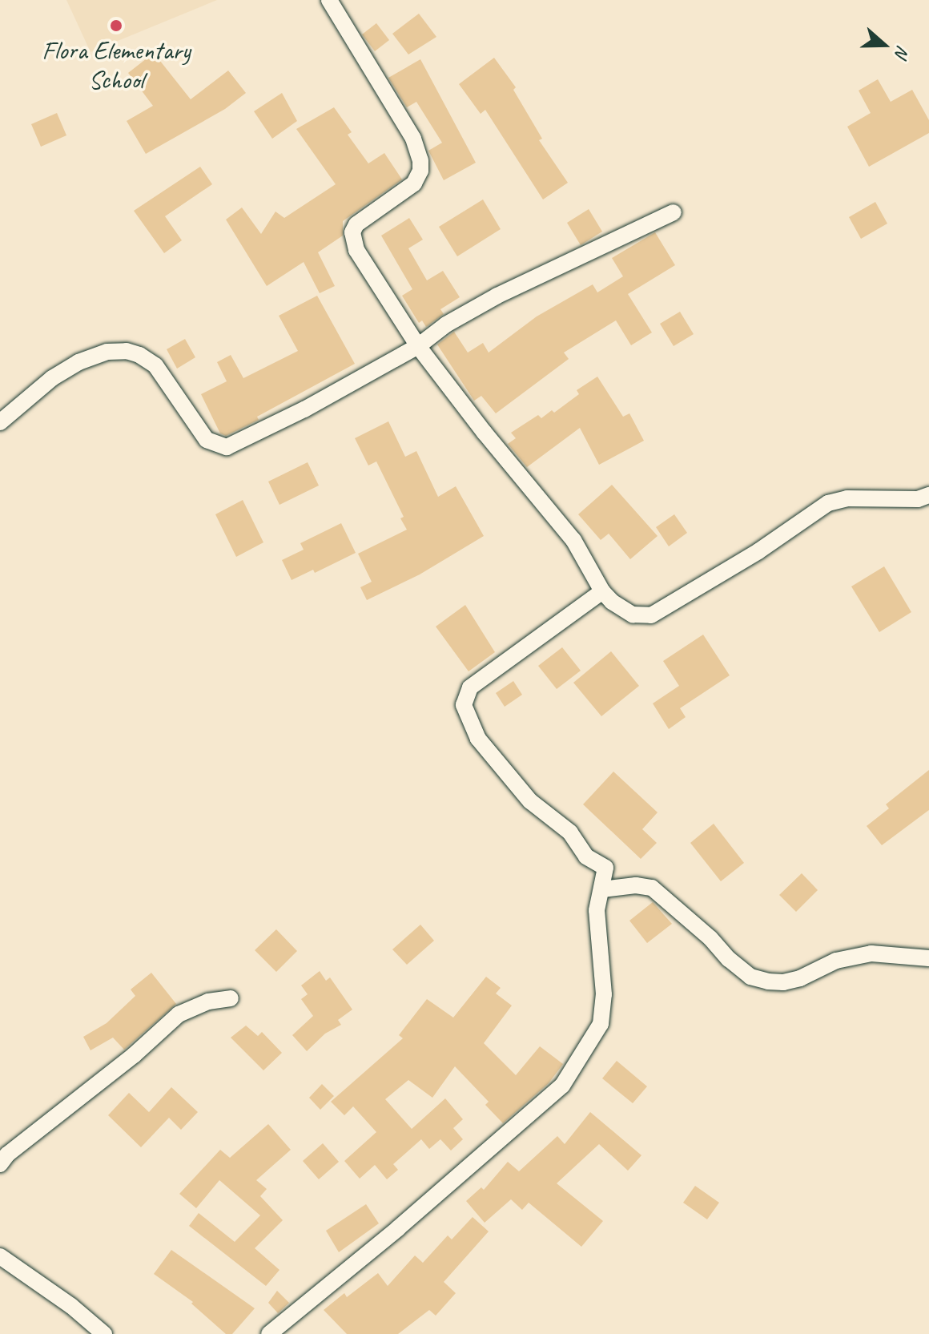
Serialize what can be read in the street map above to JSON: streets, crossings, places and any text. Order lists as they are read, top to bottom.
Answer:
{
  "places": ["Flora Elementary School"],
  "north": "right"
}
